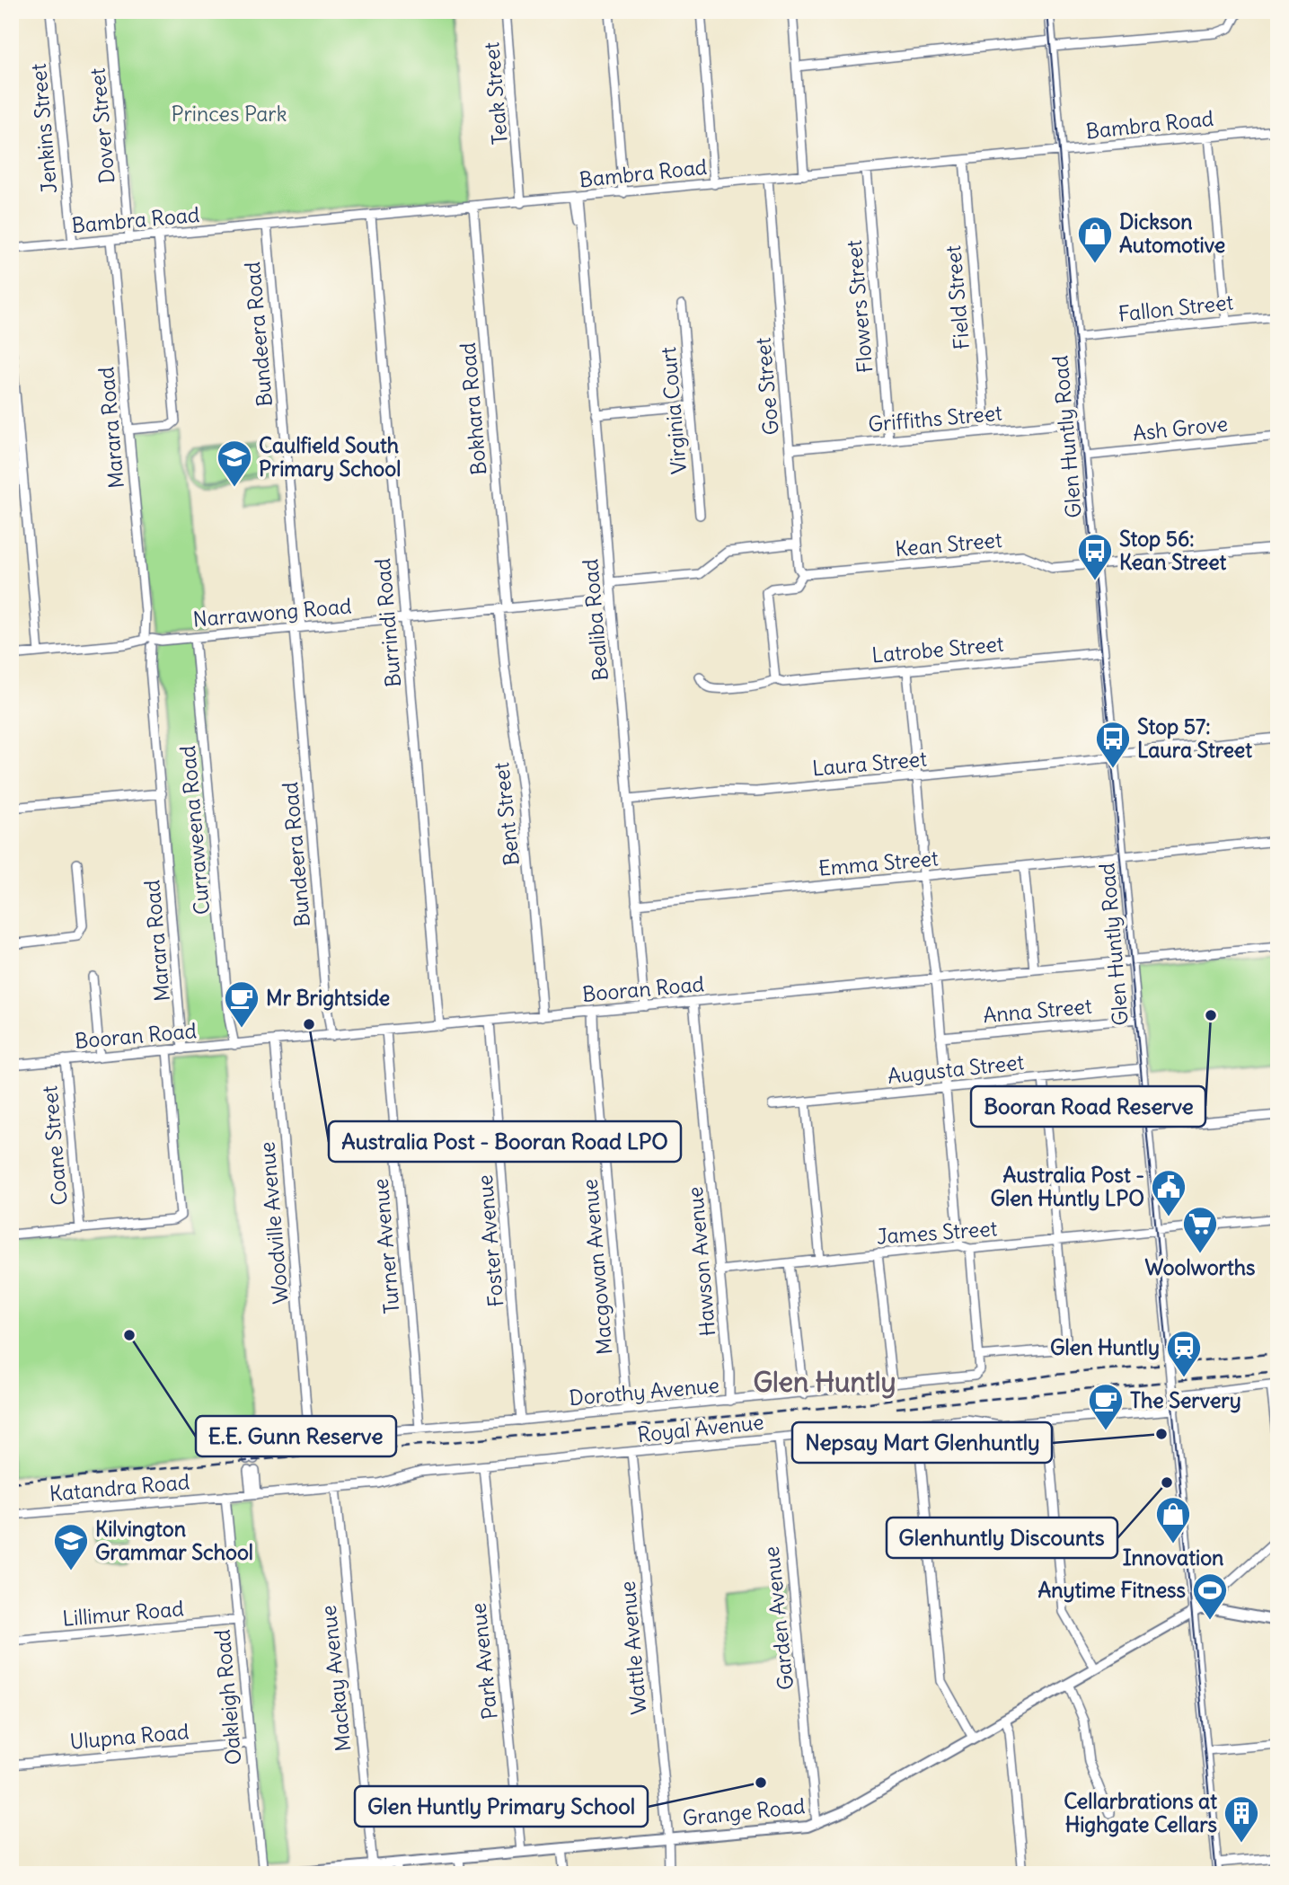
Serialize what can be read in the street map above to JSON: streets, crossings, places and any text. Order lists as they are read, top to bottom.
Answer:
{
  "streets": {
    "main road": ["Grange Road"],
    "street": [
      "Teak Street",
      "Bambra Road",
      "Dover Street",
      "Jenkins Street",
      "Field Street",
      "Flowers Street",
      "Fallon Street",
      "Bundeera Road",
      "Goe Street",
      "Bokhara Road",
      "Virginia Court",
      "Griffiths Street",
      "Marara Road",
      "Ash Grove",
      "Glen Huntly Road",
      "Kean Street",
      "Narrawong Road",
      "Bealiba Road",
      "Burrindi Road",
      "Latrobe Street",
      "Laura Street",
      "Bent Street",
      "Curraweena Road",
      "Emma Street",
      "Booran Road",
      "Anna Street",
      "Augusta Street",
      "Coane Street",
      "Woodville Avenue",
      "James Street",
      "Foster Avenue",
      "Turner Avenue",
      "Hawson Avenue",
      "Macgowan Avenue",
      "Dorothy Avenue",
      "Royal Avenue",
      "Katandra Road",
      "Lillimur Road",
      "Garden Avenue",
      "Wattle Avenue",
      "Park Avenue",
      "Mackay Avenue",
      "Oakleigh Road",
      "Ulupna Road"
    ]
  },
  "crossings": [
    ["Teak Street", "Bambra Road"],
    ["Bambra Road", "Dover Street"],
    ["Bambra Road", "Jenkins Street"],
    ["Bambra Road", "Field Street"],
    ["Bambra Road", "Flowers Street"],
    ["Bambra Road", "Bundeera Road"],
    ["Bambra Road", "Goe Street"],
    ["Bambra Road", "Bokhara Road"],
    ["Bambra Road", "Marara Road"],
    ["Bambra Road", "Glen Huntly Road"],
    ["Bambra Road", "Bealiba Road"],
    ["Bambra Road", "Burrindi Road"],
    ["Field Street", "Griffiths Street"],
    ["Flowers Street", "Griffiths Street"],
    ["Fallon Street", "Glen Huntly Road"],
    ["Bundeera Road", "Narrawong Road"],
    ["Bundeera Road", "Booran Road"],
    ["Goe Street", "Griffiths Street"],
    ["Goe Street", "Kean Street"],
    ["Bokhara Road", "Narrawong Road"],
    ["Bokhara Road", "Bent Street"],
    ["Griffiths Street", "Glen Huntly Road"],
    ["Marara Road", "Narrawong Road"],
    ["Marara Road", "Booran Road"],
    ["Ash Grove", "Glen Huntly Road"],
    ["Glen Huntly Road", "Kean Street"],
    ["Glen Huntly Road", "Latrobe Street"],
    ["Glen Huntly Road", "Laura Street"],
    ["Glen Huntly Road", "Emma Street"],
    ["Glen Huntly Road", "Booran Road"],
    ["Glen Huntly Road", "Anna Street"],
    ["Glen Huntly Road", "Augusta Street"],
    ["Glen Huntly Road", "James Street"],
    ["Glen Huntly Road", "Royal Avenue"],
    ["Glen Huntly Road", "Grange Road"],
    ["Narrawong Road", "Bealiba Road"],
    ["Narrawong Road", "Burrindi Road"],
    ["Narrawong Road", "Bent Street"],
    ["Narrawong Road", "Curraweena Road"],
    ["Bealiba Road", "Laura Street"],
    ["Bealiba Road", "Emma Street"],
    ["Bealiba Road", "Booran Road"],
    ["Burrindi Road", "Booran Road"],
    ["Bent Street", "Booran Road"],
    ["Curraweena Road", "Booran Road"],
    ["Booran Road", "Coane Street"],
    ["Booran Road", "Woodville Avenue"],
    ["Booran Road", "Foster Avenue"],
    ["Booran Road", "Turner Avenue"],
    ["Booran Road", "Hawson Avenue"],
    ["Booran Road", "Macgowan Avenue"],
    ["Woodville Avenue", "Dorothy Avenue"],
    ["James Street", "Hawson Avenue"],
    ["Foster Avenue", "Dorothy Avenue"],
    ["Turner Avenue", "Dorothy Avenue"],
    ["Hawson Avenue", "Dorothy Avenue"],
    ["Macgowan Avenue", "Dorothy Avenue"],
    ["Royal Avenue", "Katandra Road"],
    ["Royal Avenue", "Garden Avenue"],
    ["Royal Avenue", "Wattle Avenue"],
    ["Royal Avenue", "Park Avenue"],
    ["Royal Avenue", "Mackay Avenue"],
    ["Royal Avenue", "Oakleigh Road"],
    ["Katandra Road", "Oakleigh Road"],
    ["Lillimur Road", "Oakleigh Road"],
    ["Garden Avenue", "Grange Road"],
    ["Wattle Avenue", "Grange Road"],
    ["Park Avenue", "Grange Road"],
    ["Mackay Avenue", "Grange Road"],
    ["Oakleigh Road", "Ulupna Road"]
  ],
  "districts": ["Glen Huntly"],
  "parks": ["Princes Park"],
  "places": {
    "shop": ["Dickson Automotive", "Innovation"],
    "school or university": ["Caulfield South Primary School", "Kilvington Grammar School"],
    "bus stop": ["Stop 56: Kean Street", "Stop 57: Laura Street"],
    "other": [
      "Booran Road Reserve",
      "Australia Post - Booran Road LPO",
      "E.E. Gunn Reserve",
      "Nepsay Mart Glenhuntly",
      "Glenhuntly Discounts",
      "Glen Huntly Primary School"
    ],
    "cafe": ["Mr Brightside", "The Servery"],
    "public building": ["Australia Post - Glen Huntly LPO"],
    "supermarket": ["Woolworths"],
    "station": ["Glen Huntly"],
    "sports": ["Anytime Fitness"],
    "building": ["Cellarbrations at Highgate Cellars"]
  }
}
